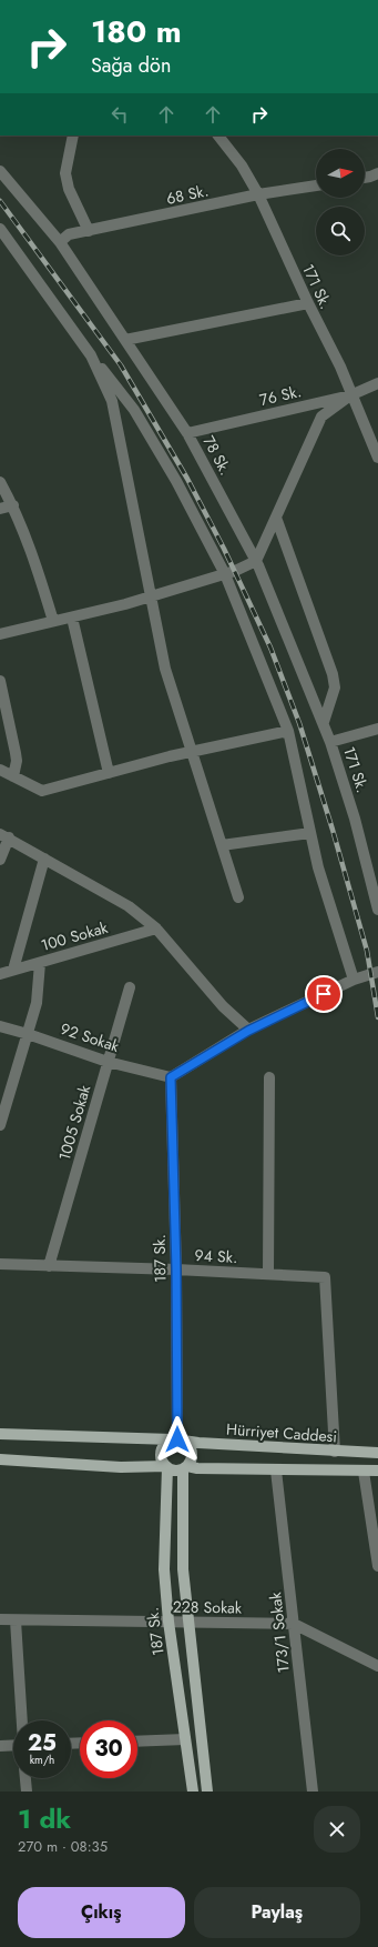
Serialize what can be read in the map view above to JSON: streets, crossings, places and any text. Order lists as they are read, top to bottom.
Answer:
{
  "streets": {
    "main road": ["187 Sk.", "Hürriyet Caddesi"],
    "street": [
      "68 Sk.",
      "171 Sk.",
      "76 Sk.",
      "78 Sk.",
      "100 Sokak",
      "92 Sokak",
      "1005 Sokak",
      "94 Sk.",
      "228 Sokak",
      "173/1 Sokak"
    ]
  },
  "crossings": [
    ["68 Sk.", "171 Sk."],
    ["68 Sk.", "78 Sk."],
    ["171 Sk.", "76 Sk."],
    ["171 Sk.", "78 Sk."],
    ["76 Sk.", "78 Sk."],
    ["92 Sokak", "1005 Sokak"],
    ["92 Sokak", "187 Sk."],
    ["1005 Sokak", "94 Sk."],
    ["94 Sk.", "187 Sk."],
    ["94 Sk.", "Hürriyet Caddesi"],
    ["187 Sk.", "Hürriyet Caddesi"],
    ["187 Sk.", "228 Sokak"],
    ["228 Sokak", "173/1 Sokak"]
  ],
  "north": "right",
  "page": {
    "turn": ["180 m", "Sağa dön"],
    "speed": "25 km/h",
    "limit": "30",
    "heading": ["1 dk", "270 m · 08:35"],
    "buttons": ["Çıkış", "Paylaş"]
  }
}
